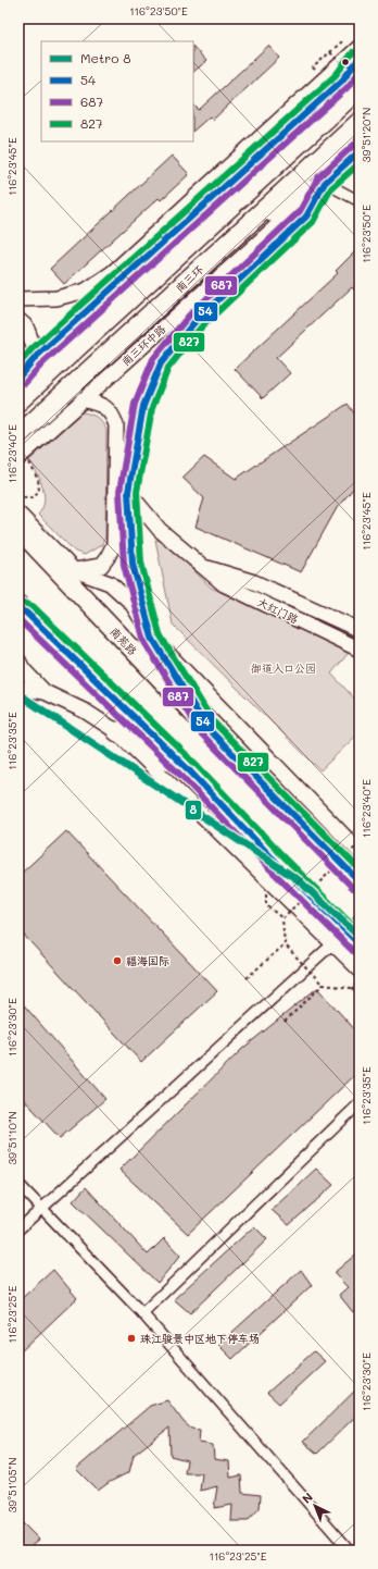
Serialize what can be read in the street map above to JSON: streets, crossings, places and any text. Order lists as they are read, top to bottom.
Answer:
{
  "streets": {
    "highway": ["南三环", "南苑路"],
    "street": ["南三环中路", "大红门路"]
  },
  "parks": ["御道入口公园"],
  "places": ["福海国际", "珠江骏景中区地下停车场"],
  "lines": [
    "transit line 827",
    "transit line 54",
    "transit line 687",
    "metro line 8"
  ],
  "legend": [
    "Metro 8",
    "54",
    "687",
    "827"
  ],
  "north": "top left",
  "coordinates": [
    "116°23'50\"E",
    "39°51'20\"N",
    "116°23'45\"E",
    "116°23'40\"E",
    "116°23'35\"E",
    "116°23'30\"E",
    "39°51'10\"N",
    "116°23'25\"E",
    "39°51'05\"N"
  ]
}
